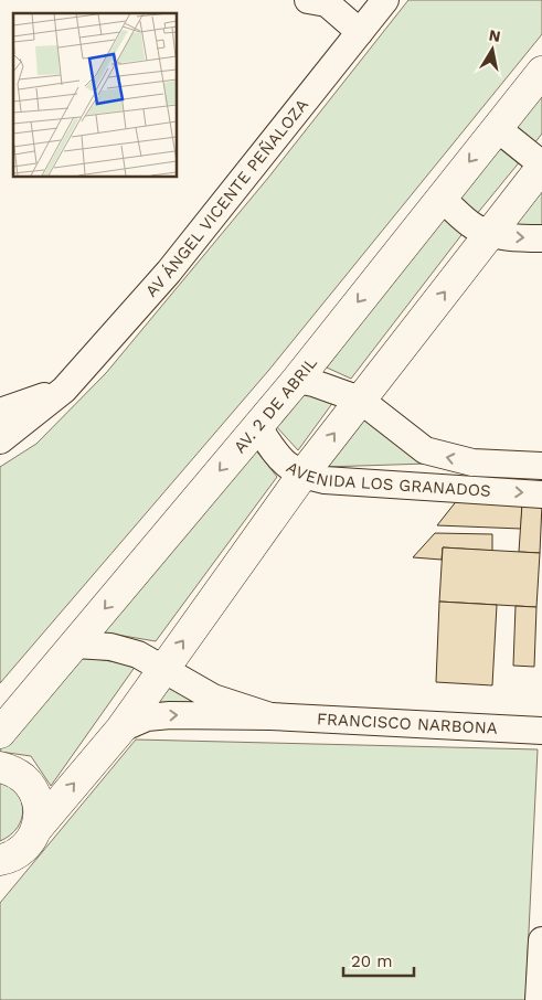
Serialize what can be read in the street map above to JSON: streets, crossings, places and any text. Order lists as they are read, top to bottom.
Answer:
{
  "streets": {
    "main road": ["AV. 2 DE ABRIL"],
    "street": ["AV ÁNGEL VICENTE PEÑALOZA", "AVENIDA LOS GRANADOS", "FRANCISCO NARBONA"]
  },
  "crossings": [
    ["AV. 2 DE ABRIL", "AVENIDA LOS GRANADOS"],
    ["AV. 2 DE ABRIL", "FRANCISCO NARBONA"]
  ],
  "scale_bar": "20 m",
  "north": "top"
}
